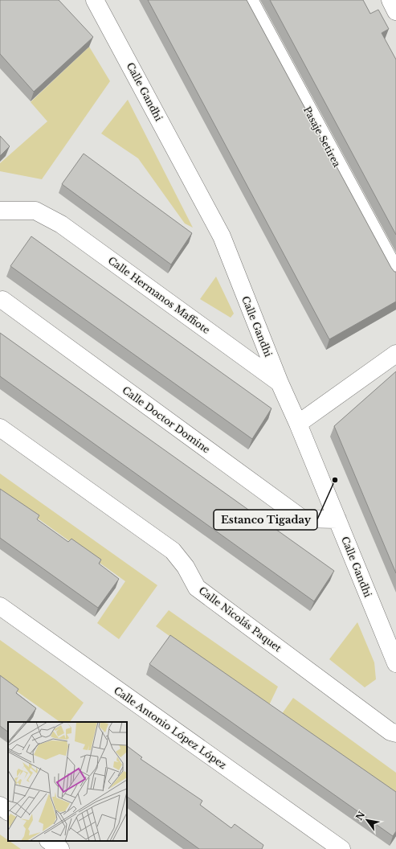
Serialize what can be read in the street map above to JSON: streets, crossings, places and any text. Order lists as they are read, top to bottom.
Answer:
{
  "streets": {
    "street": [
      "Calle Gandhi",
      "Pasaje Setirea",
      "Calle Hermanos Maffiote",
      "Calle Doctor Domine",
      "Calle Nicolás Paquet",
      "Calle Antonio López López"
    ]
  },
  "crossings": [
    ["Calle Gandhi", "Calle Hermanos Maffiote"],
    ["Calle Gandhi", "Calle Doctor Domine"]
  ],
  "places": ["Estanco Tigaday"],
  "north": "top left"
}
